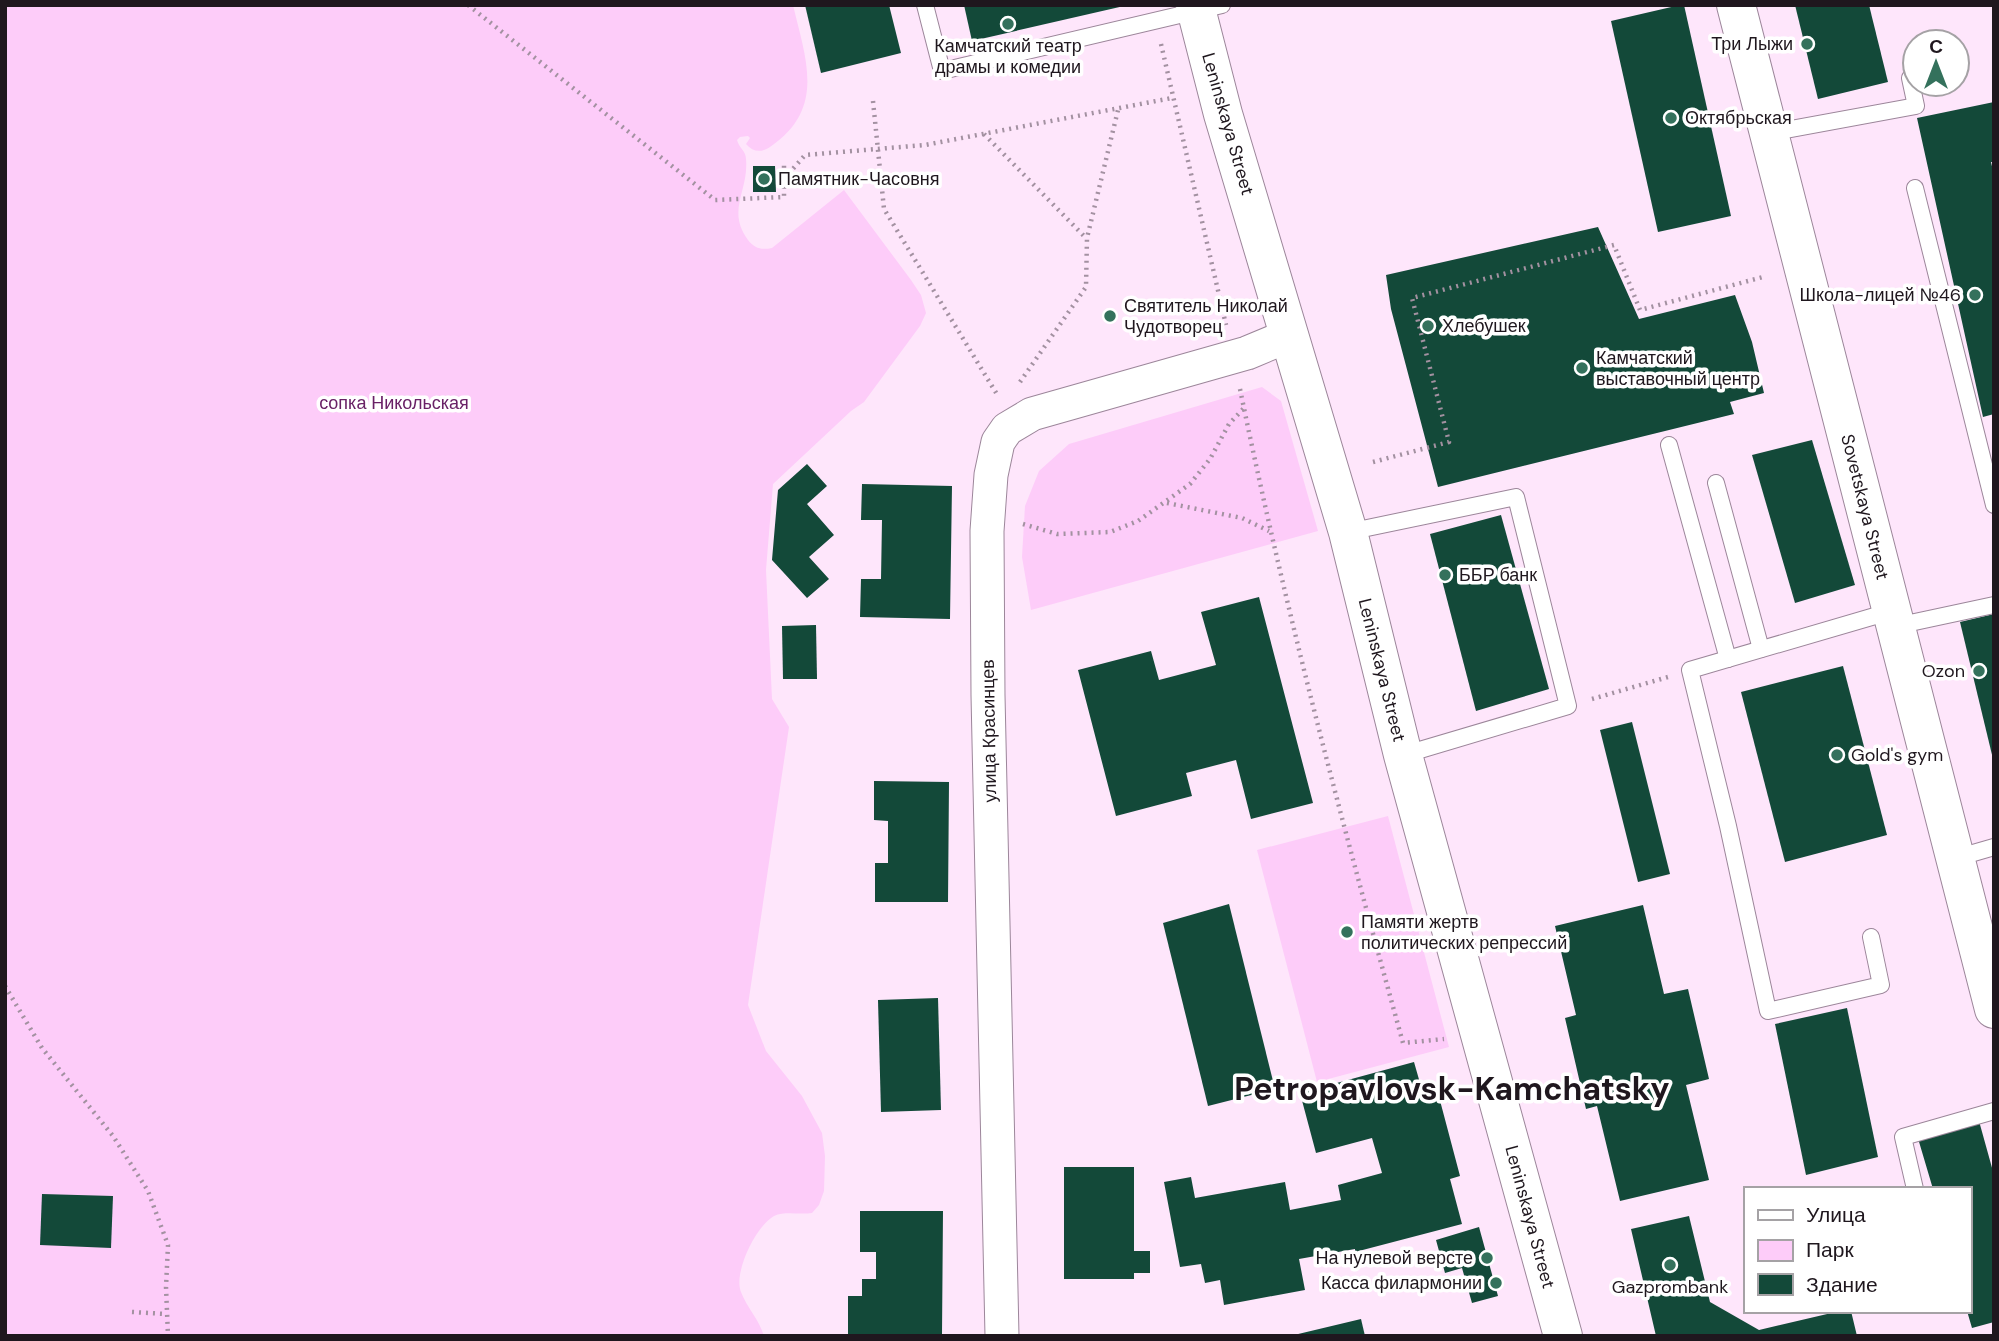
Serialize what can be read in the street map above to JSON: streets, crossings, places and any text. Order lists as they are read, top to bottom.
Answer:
{
  "streets": {
    "main road": ["Leninskaya Street", "Sovetskaya Street"],
    "street": ["улица Красинцев"]
  },
  "districts": ["Petropavlovsk-Kamchatsky"],
  "parks": ["сопка Никольская"],
  "places": [
    "Камчатский театр драмы и комедии",
    "Три Лыжи",
    "Октябрьская",
    "Памятник-Часовня",
    "Школа-лицей №46",
    "Святитель Николай Чудотворец",
    "Хлебушек",
    "Камчатский выставочный центр",
    "ББР банк",
    "Ozon",
    "Gold's gym",
    "Памяти жертв политических репрессий",
    "На нулевой версте",
    "Gazprombank",
    "Касса филармонии"
  ],
  "legend": ["Улица", "Парк", "Здание"],
  "north": "top"
}
